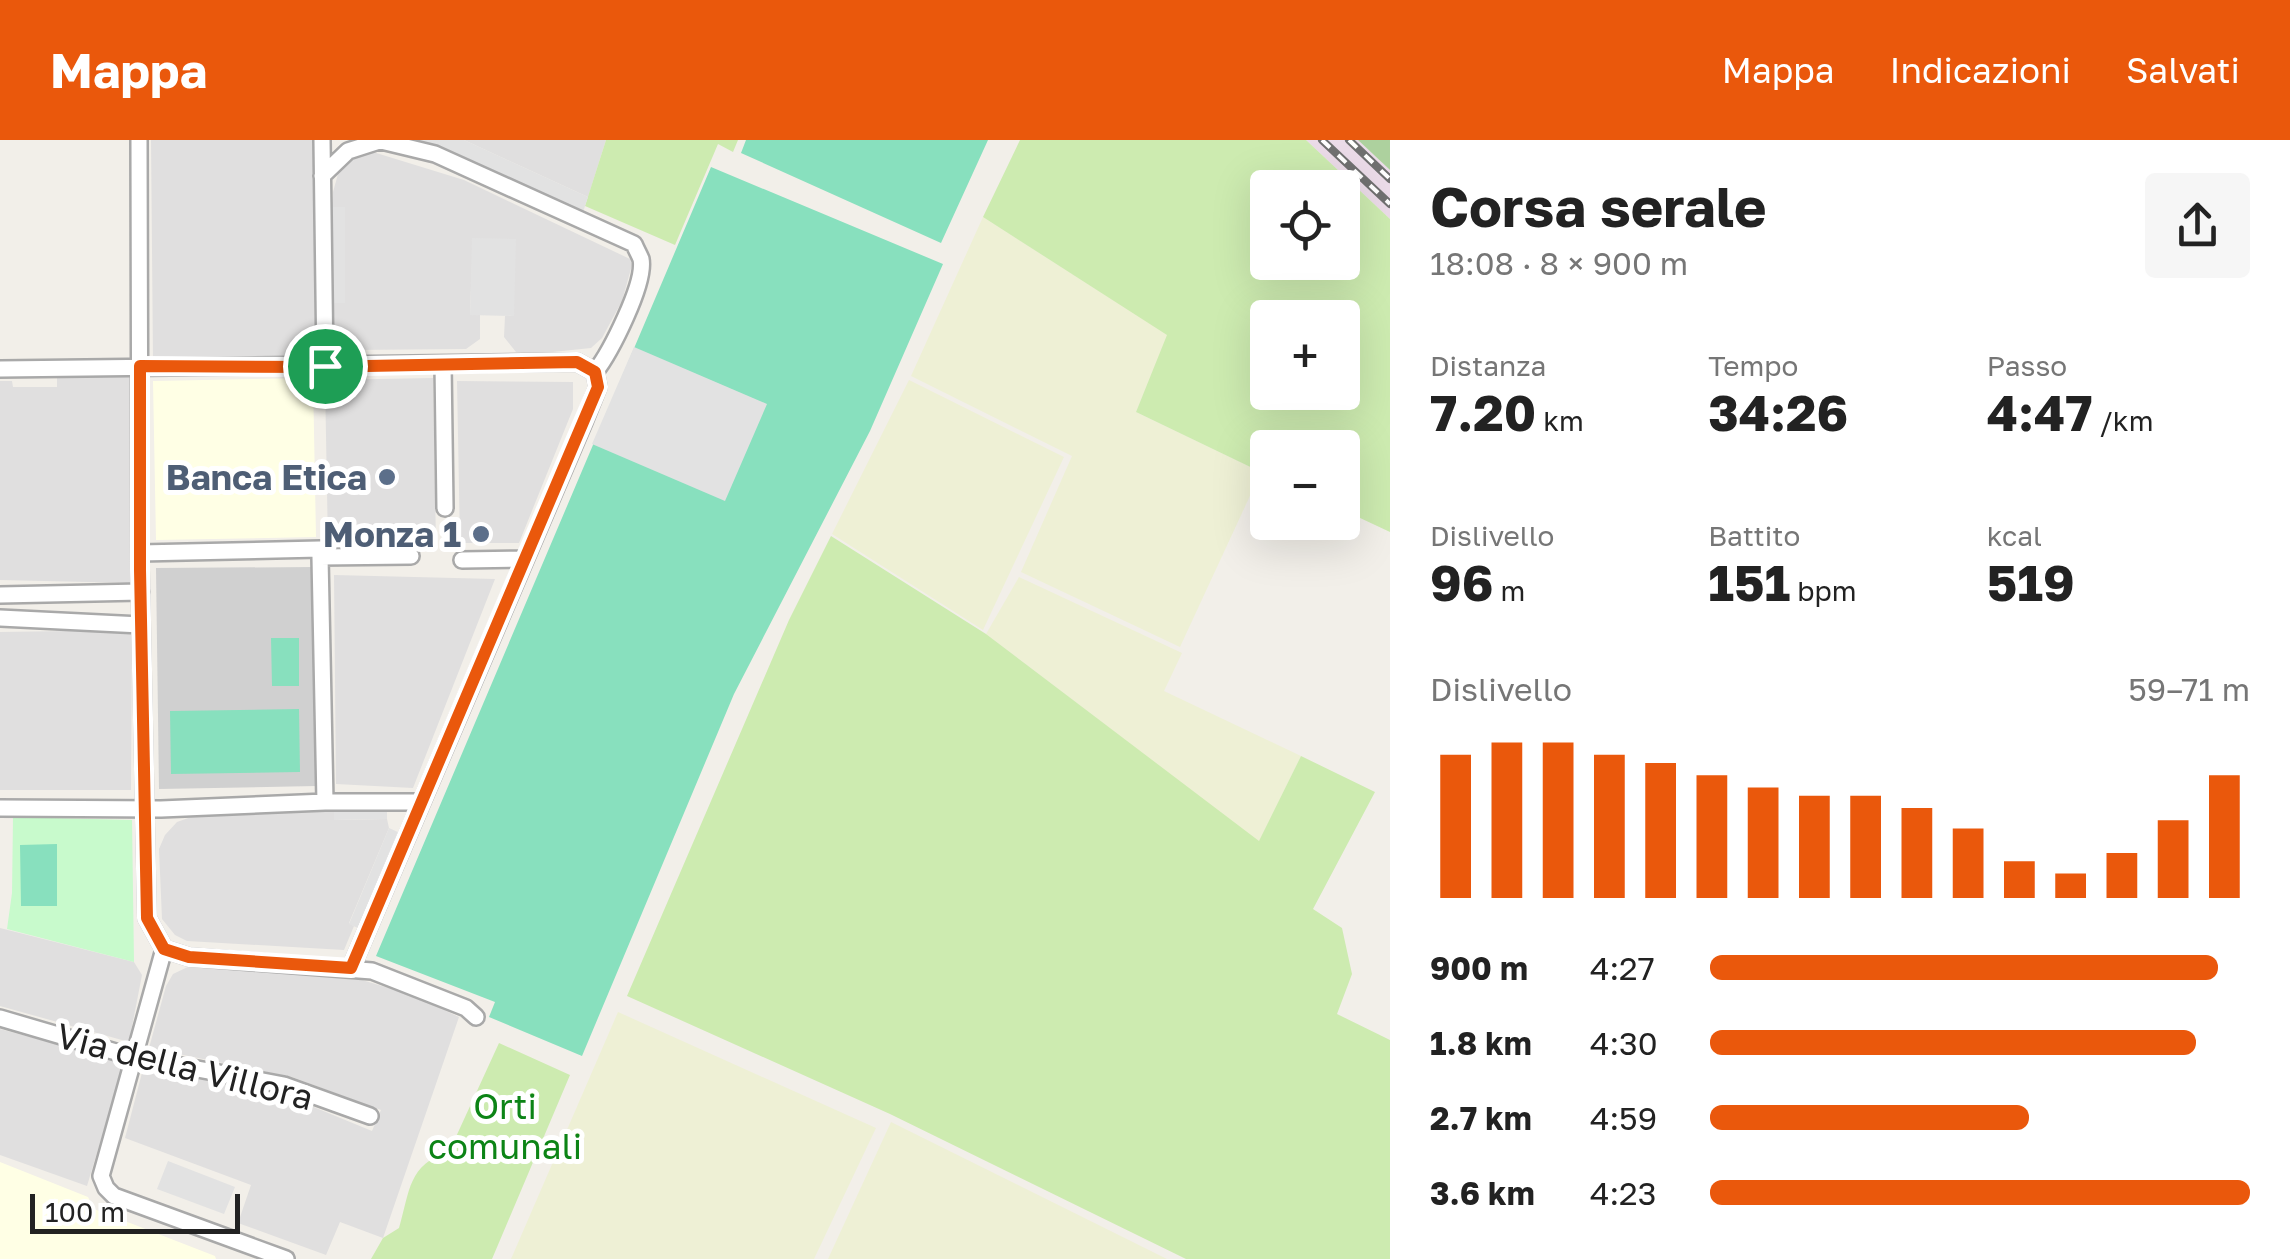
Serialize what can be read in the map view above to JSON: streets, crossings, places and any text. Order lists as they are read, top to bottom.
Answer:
{
  "streets": {
    "street": ["Via della Villora"]
  },
  "parks": ["Orti comunali"],
  "places": ["Banca Etica", "Monza 1"],
  "scale_bar": "100 m",
  "page": {
    "header": "Mappa",
    "nav": ["Mappa", "Indicazioni", "Salvati"],
    "heading": ["Corsa serale", "18:08 · 8 × 900 m"],
    "map_buttons": ["+", "−"],
    "stats": [
      ["Distanza", "7.20 km"],
      ["Tempo", "34:26"],
      ["Passo", "4:47 /km"],
      ["Dislivello", "96 m"],
      ["Battito", "151 bpm"],
      ["kcal", "519"]
    ],
    "chart": ["Dislivello", "59–71 m"],
    "list": [
      {
        "name": "900 m",
        "note": "4:27"
      },
      {
        "name": "1.8 km",
        "note": "4:30"
      },
      {
        "name": "2.7 km",
        "note": "4:59"
      },
      {
        "name": "3.6 km",
        "note": "4:23"
      }
    ],
    "scale": "100 m"
  }
}
